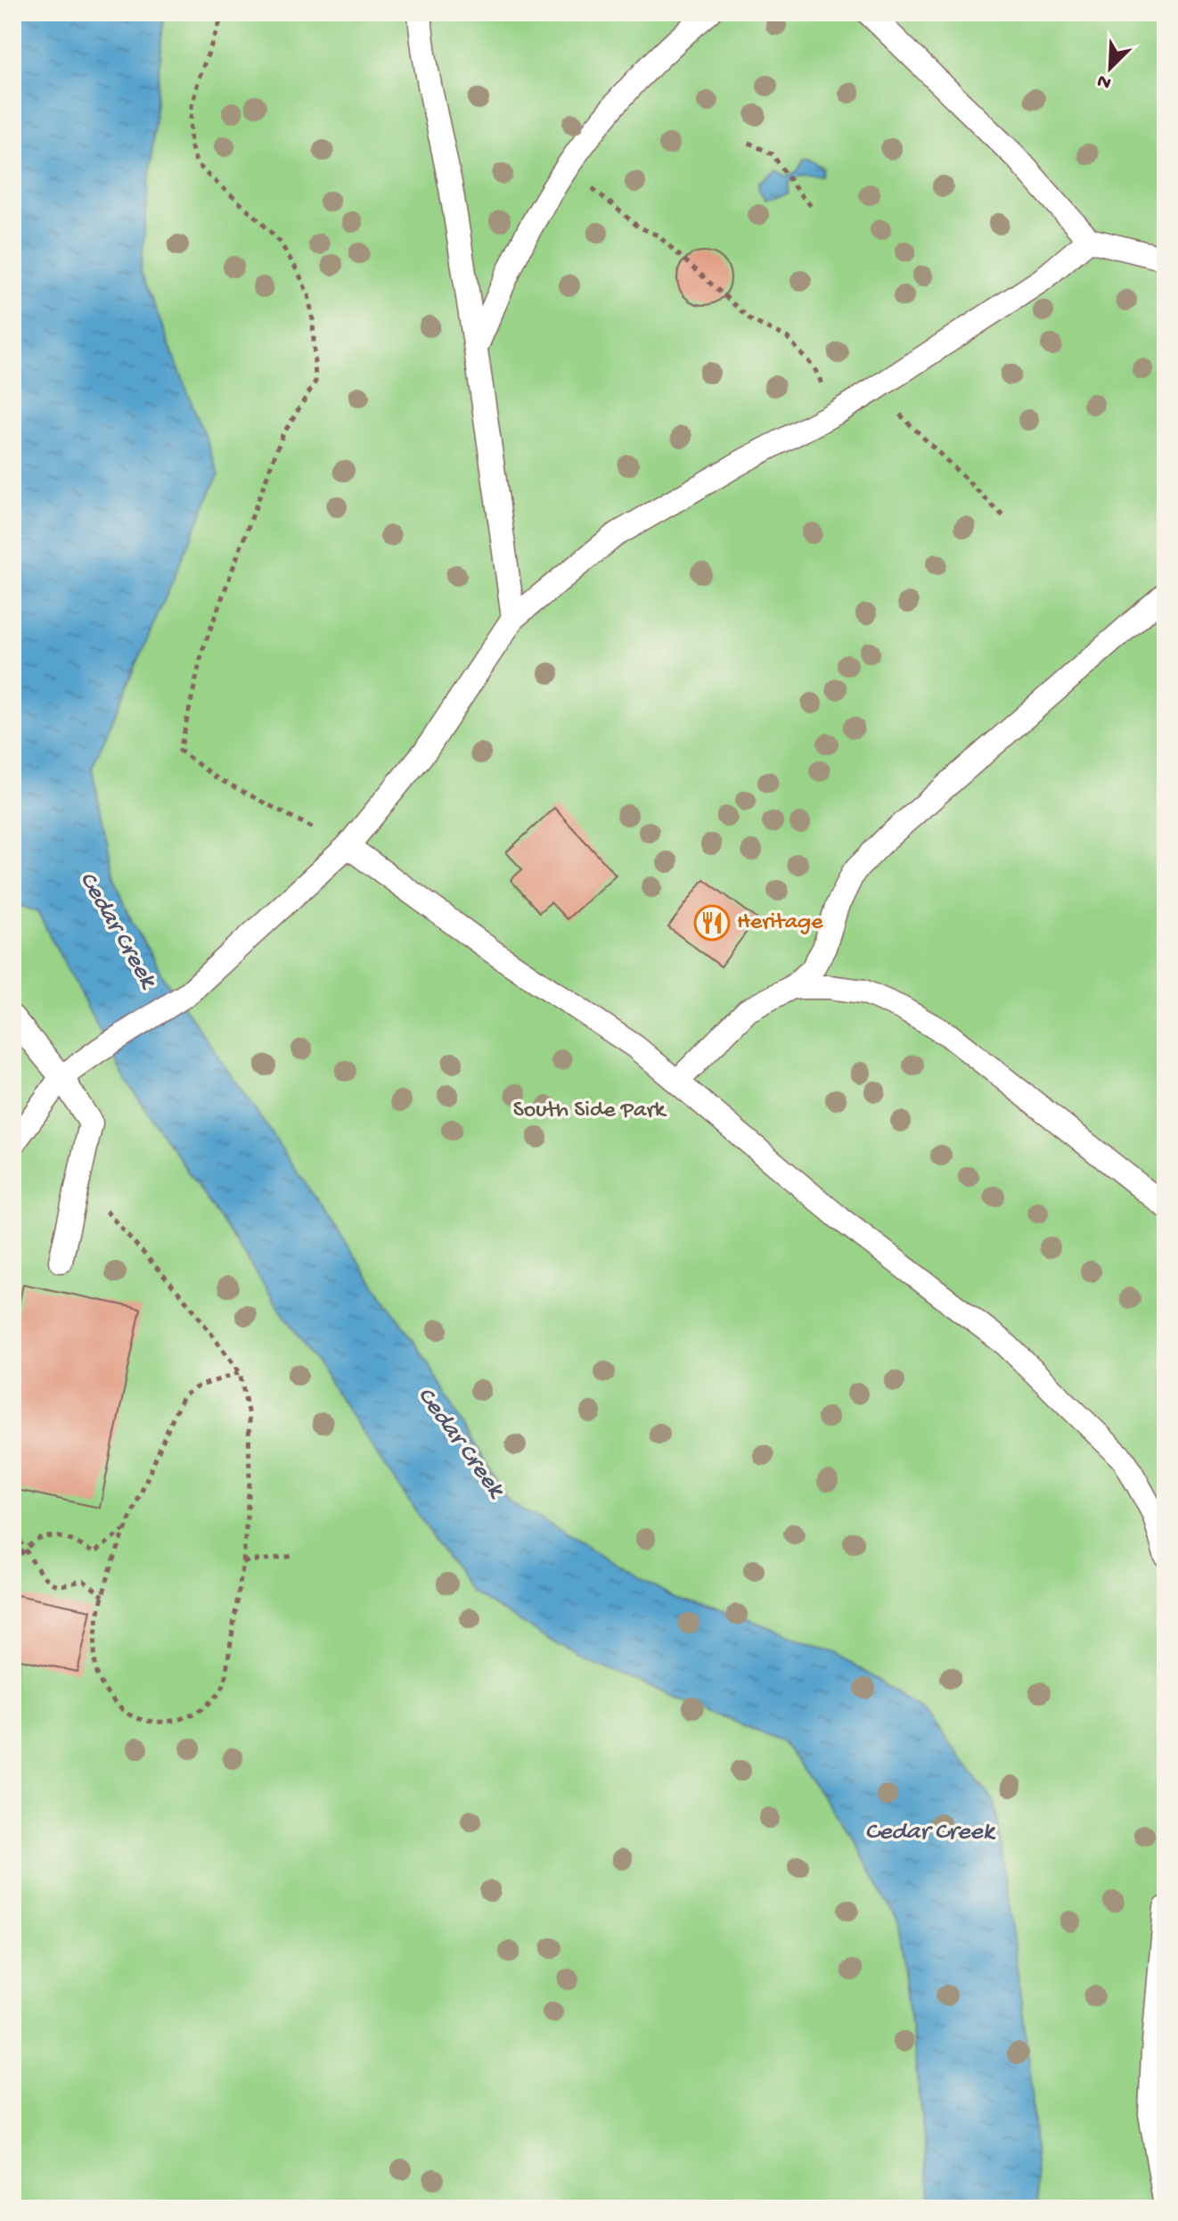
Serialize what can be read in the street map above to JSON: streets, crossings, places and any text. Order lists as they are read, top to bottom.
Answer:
{
  "water": ["Cedar Creek"],
  "parks": ["South Side Park"],
  "places": {
    "restaurant": ["Heritage"]
  },
  "north": "bottom left"
}
